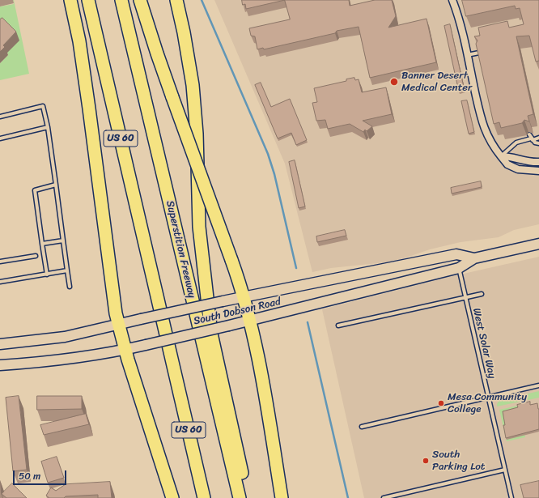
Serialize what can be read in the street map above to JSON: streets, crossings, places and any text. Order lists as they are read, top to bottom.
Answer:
{
  "streets": {
    "highway": ["US 60", "Superstition Freeway"],
    "main road": ["South Dobson Road"],
    "lane": ["West Solar Way"]
  },
  "crossings": [
    ["South Dobson Road", "West Solar Way"]
  ],
  "places": ["Banner Desert Medical Center", "Mesa Community College", "South Parking Lot"],
  "scale_bar": "50 m"
}
